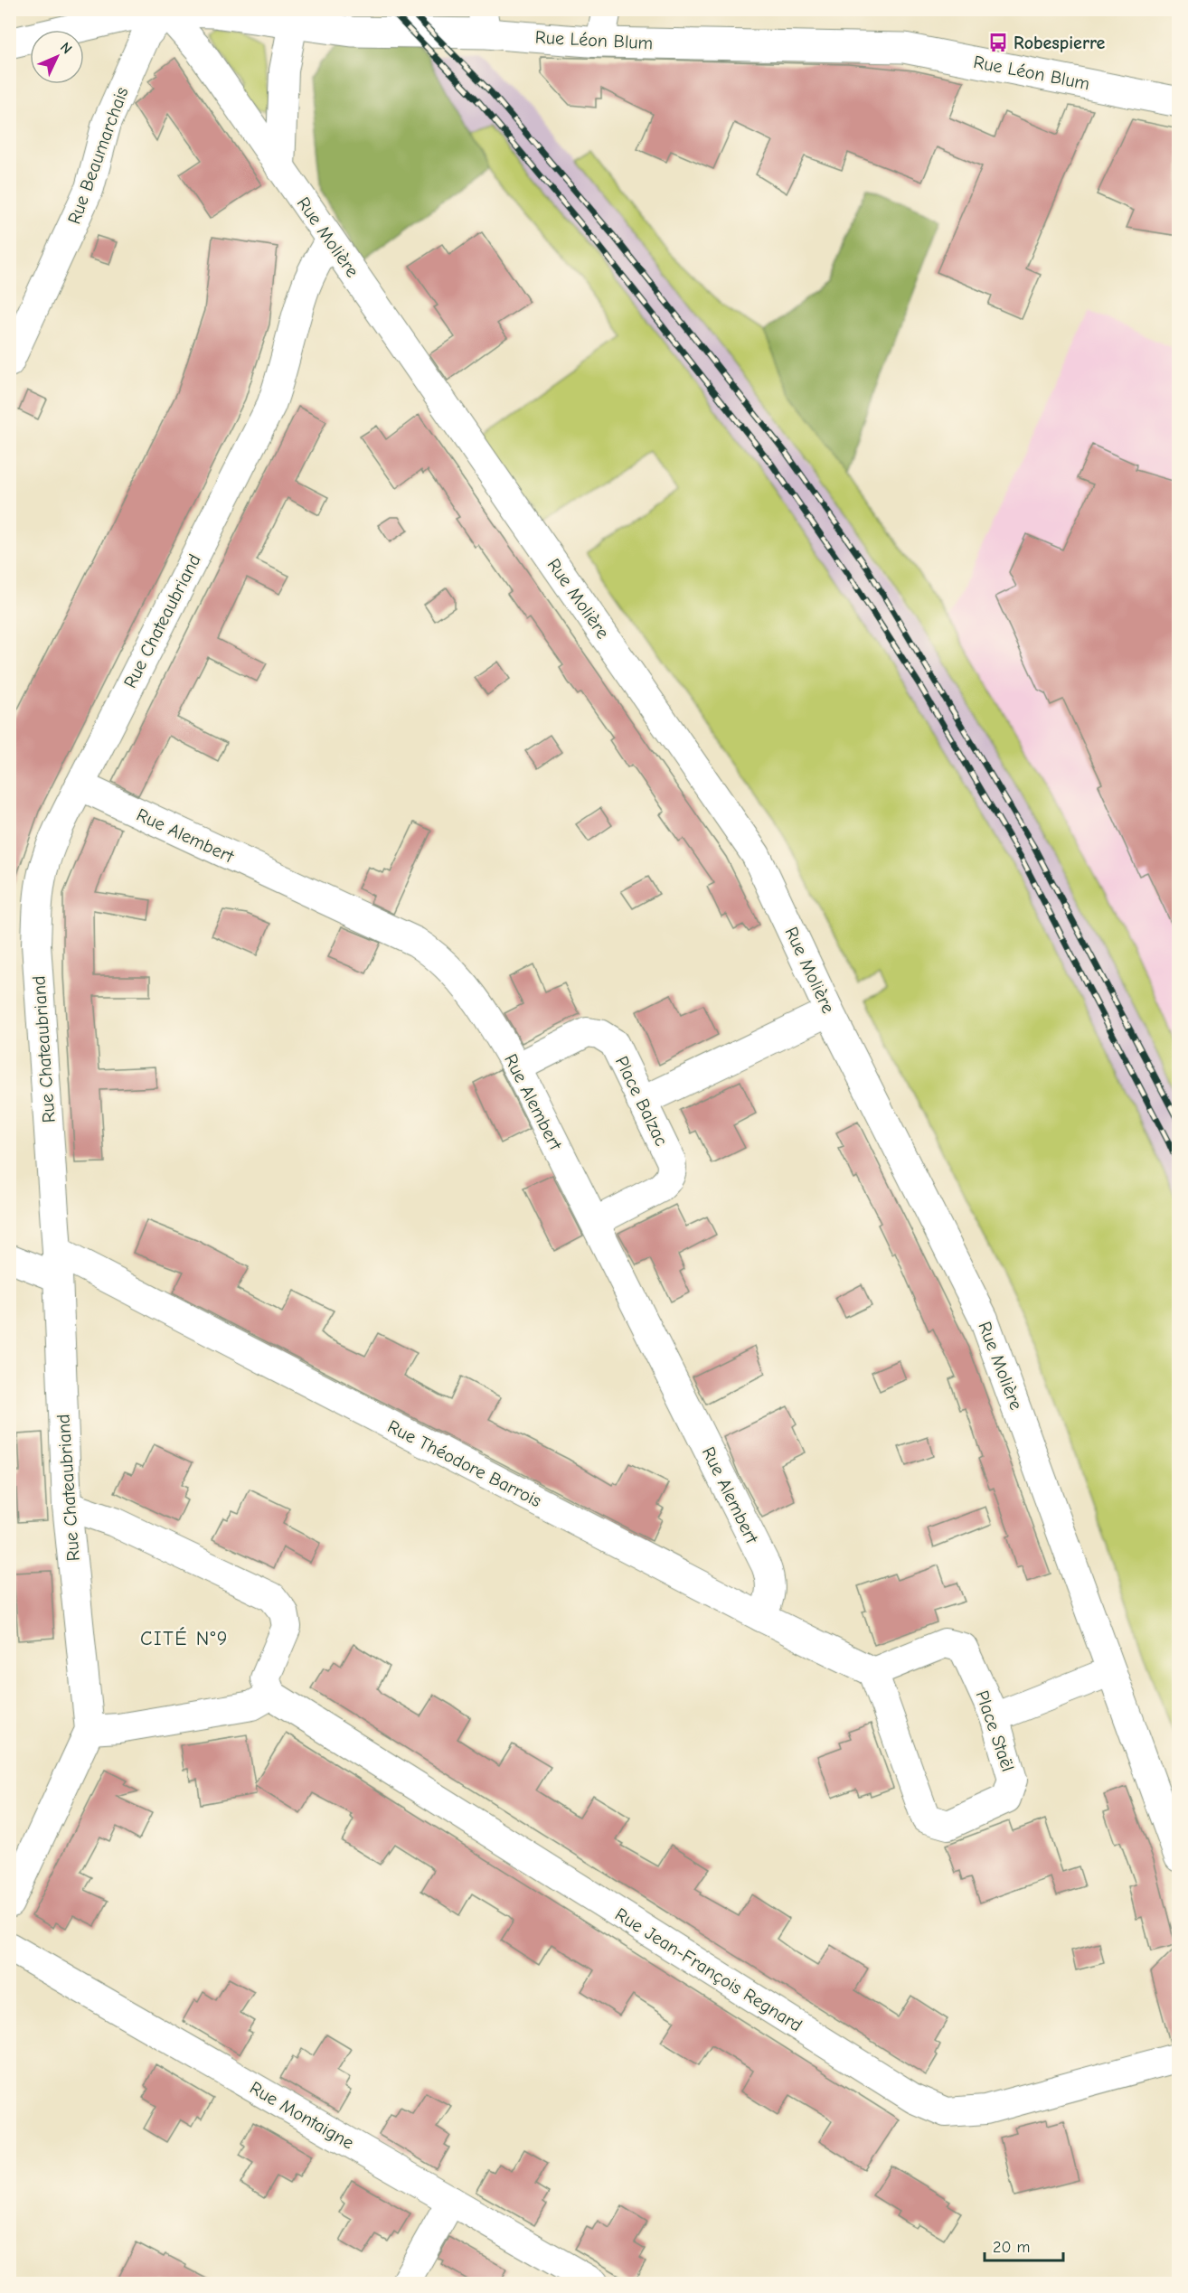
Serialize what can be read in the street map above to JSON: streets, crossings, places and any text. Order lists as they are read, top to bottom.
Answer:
{
  "streets": {
    "street": [
      "Rue Léon Blum",
      "Rue Beaumarchais",
      "Rue Molière",
      "Rue Chateaubriand",
      "Rue Alembert",
      "Place Balzac",
      "Rue Théodore Barrois",
      "Place Staël",
      "Rue Jean-François Regnard",
      "Rue Montaigne"
    ]
  },
  "crossings": [
    ["Rue Léon Blum", "Rue Beaumarchais"],
    ["Rue Léon Blum", "Rue Molière"],
    ["Rue Beaumarchais", "Rue Molière"],
    ["Rue Molière", "Rue Chateaubriand"],
    ["Rue Chateaubriand", "Rue Alembert"],
    ["Rue Chateaubriand", "Rue Théodore Barrois"],
    ["Rue Alembert", "Place Balzac"],
    ["Rue Alembert", "Rue Théodore Barrois"],
    ["Rue Théodore Barrois", "Place Staël"]
  ],
  "districts": ["CITÉ N°9"],
  "places": {
    "bus stop": ["Robespierre"]
  },
  "scale_bar": "20 m",
  "north": "top right"
}
